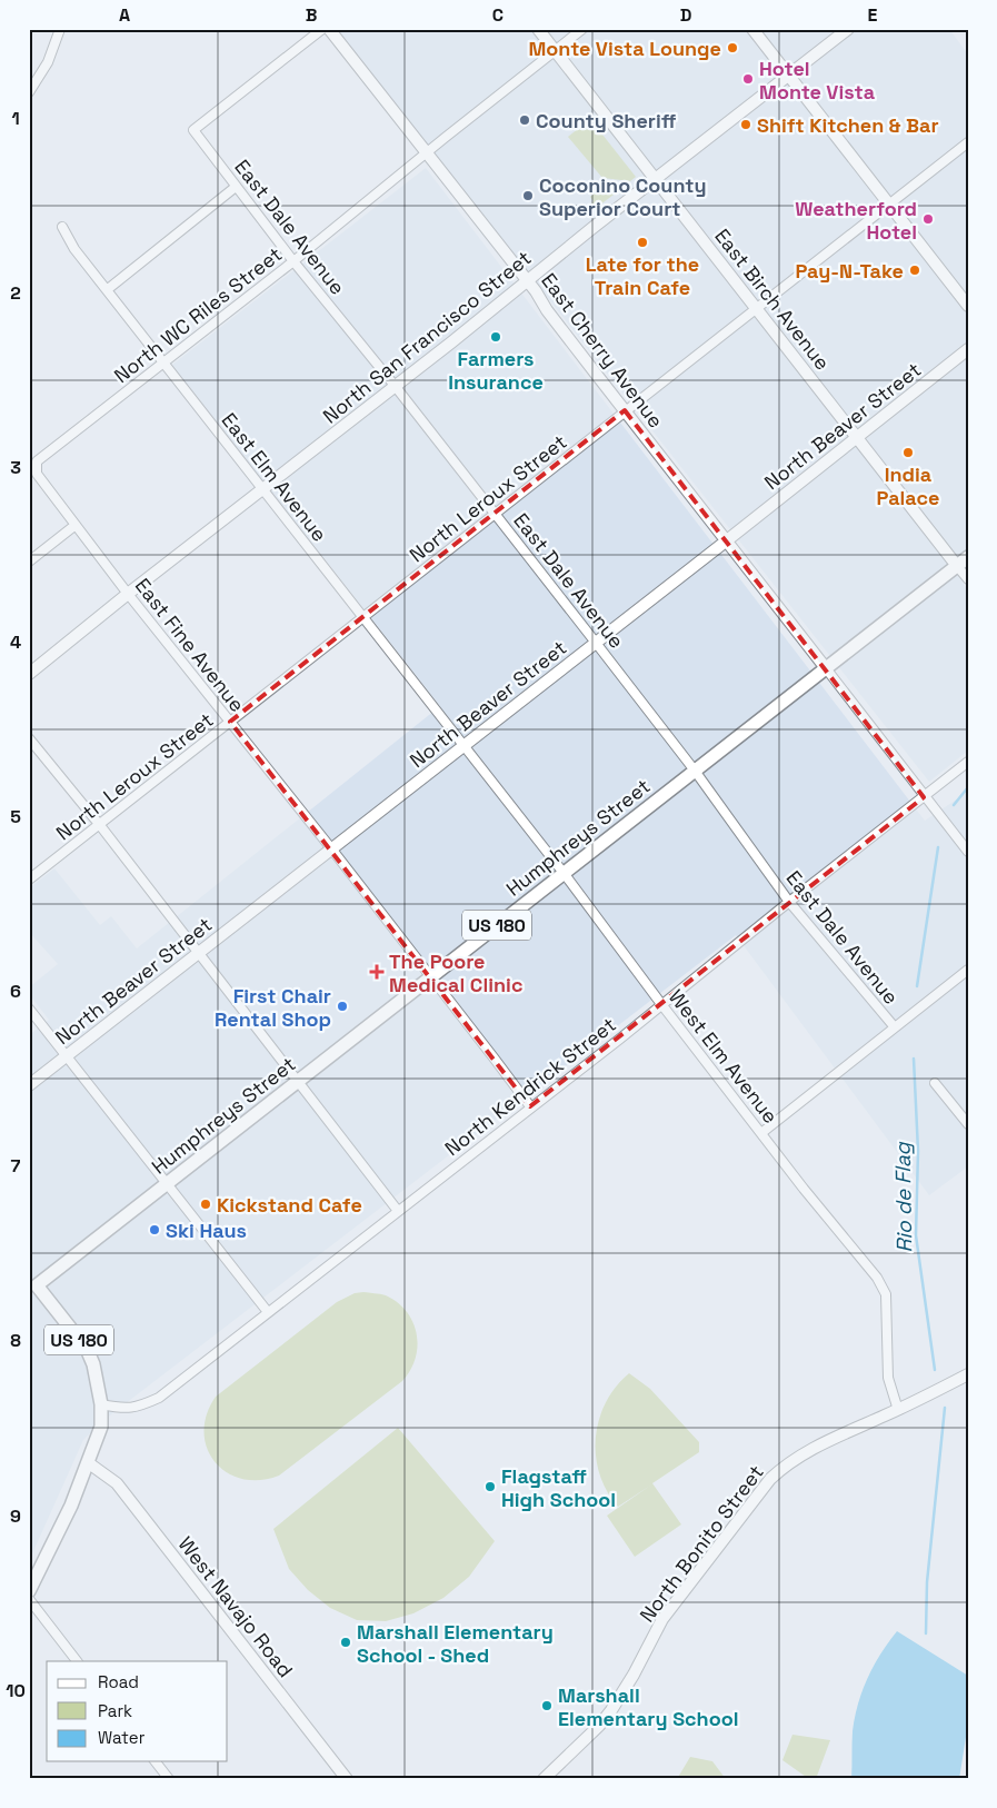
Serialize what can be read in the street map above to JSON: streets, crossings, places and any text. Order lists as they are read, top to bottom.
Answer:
{
  "streets": {
    "main road": ["Humphreys Street", "US 180"],
    "street": [
      "East Dale Avenue",
      "East Birch Avenue",
      "North WC Riles Street",
      "North San Francisco Street",
      "East Cherry Avenue",
      "North Beaver Street",
      "East Elm Avenue",
      "North Leroux Street",
      "East Fine Avenue",
      "West Elm Avenue",
      "North Kendrick Street",
      "North Bonito Street",
      "West Navajo Road"
    ]
  },
  "crossings": [
    ["East Dale Avenue", "North WC Riles Street"],
    ["East Dale Avenue", "North San Francisco Street"],
    ["East Dale Avenue", "North Beaver Street"],
    ["East Dale Avenue", "North Leroux Street"],
    ["East Dale Avenue", "Humphreys Street"],
    ["East Dale Avenue", "North Kendrick Street"],
    ["East Birch Avenue", "North WC Riles Street"],
    ["East Birch Avenue", "North San Francisco Street"],
    ["East Birch Avenue", "North Beaver Street"],
    ["East Birch Avenue", "North Leroux Street"],
    ["East Birch Avenue", "Humphreys Street"],
    ["North WC Riles Street", "East Cherry Avenue"],
    ["North WC Riles Street", "East Elm Avenue"],
    ["North WC Riles Street", "East Fine Avenue"],
    ["North San Francisco Street", "East Cherry Avenue"],
    ["North San Francisco Street", "East Elm Avenue"],
    ["North San Francisco Street", "East Fine Avenue"],
    ["East Cherry Avenue", "North Beaver Street"],
    ["East Cherry Avenue", "North Leroux Street"],
    ["East Cherry Avenue", "Humphreys Street"],
    ["North Beaver Street", "East Elm Avenue"],
    ["North Beaver Street", "East Fine Avenue"],
    ["North Beaver Street", "West Elm Avenue"],
    ["East Elm Avenue", "North Leroux Street"],
    ["East Elm Avenue", "West Elm Avenue"],
    ["North Leroux Street", "East Fine Avenue"],
    ["East Fine Avenue", "Humphreys Street"],
    ["East Fine Avenue", "North Kendrick Street"],
    ["Humphreys Street", "US 180"],
    ["Humphreys Street", "West Elm Avenue"],
    ["US 180", "North Kendrick Street"],
    ["US 180", "West Navajo Road"],
    ["West Elm Avenue", "North Kendrick Street"],
    ["West Elm Avenue", "North Bonito Street"]
  ],
  "water": ["Rio de Flag"],
  "places": {
    "other": [
      "Monte Vista Lounge",
      "Hotel Monte Vista",
      "County Sheriff",
      "Shift Kitchen & Bar",
      "Coconino County Superior Court",
      "Weatherford Hotel",
      "Late for the Train Cafe",
      "Pay-N-Take",
      "Farmers Insurance",
      "India Palace",
      "First Chair Rental Shop",
      "Kickstand Cafe",
      "Ski Haus",
      "Flagstaff High School",
      "Marshall Elementary School - Shed",
      "Marshall Elementary School"
    ],
    "health": ["The Poore Medical Clinic"]
  },
  "legend": ["Road", "Park", "Water"],
  "grid": {
    "columns": [
      "A",
      "B",
      "C",
      "D",
      "E"
    ],
    "rows": [
      "1",
      "2",
      "3",
      "4",
      "5",
      "6",
      "7",
      "8",
      "9",
      "10"
    ]
  }
}
